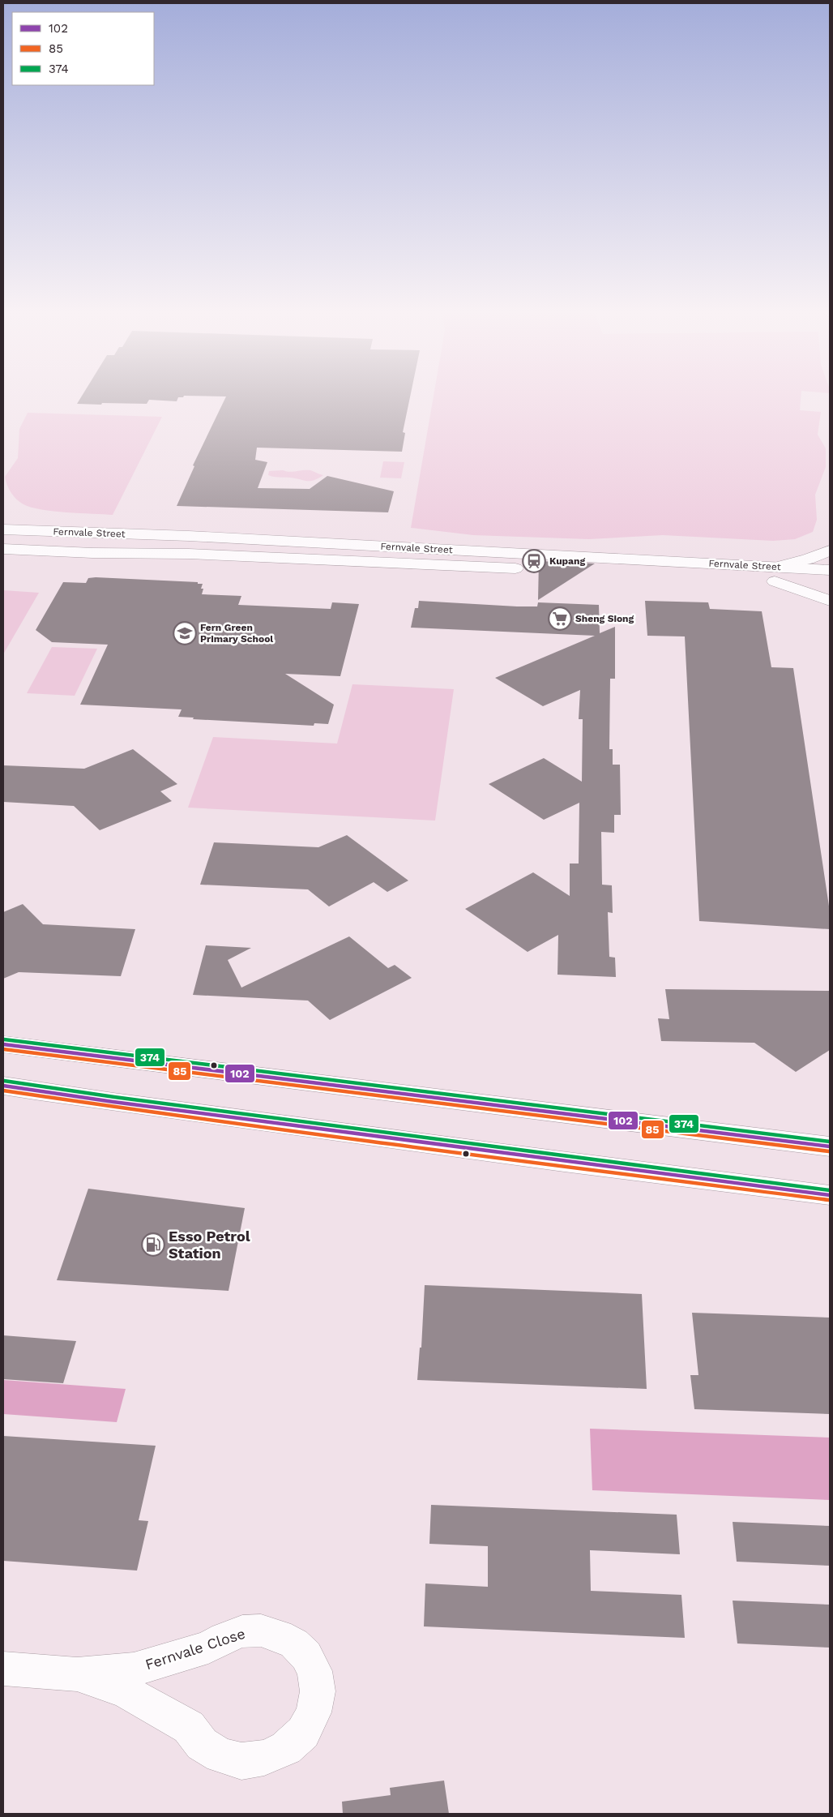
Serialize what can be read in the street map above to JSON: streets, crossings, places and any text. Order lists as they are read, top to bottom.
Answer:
{
  "streets": {
    "street": ["Fernvale Street", "Fernvale Close"]
  },
  "places": {
    "station": ["Kupang"],
    "supermarket": ["Sheng Siong"],
    "school or university": ["Fern Green Primary School"],
    "fuel station": ["Esso Petrol Station"]
  },
  "lines": ["transit line 374", "transit line 102", "transit line 85"],
  "legend": ["102", "85", "374"]
}
